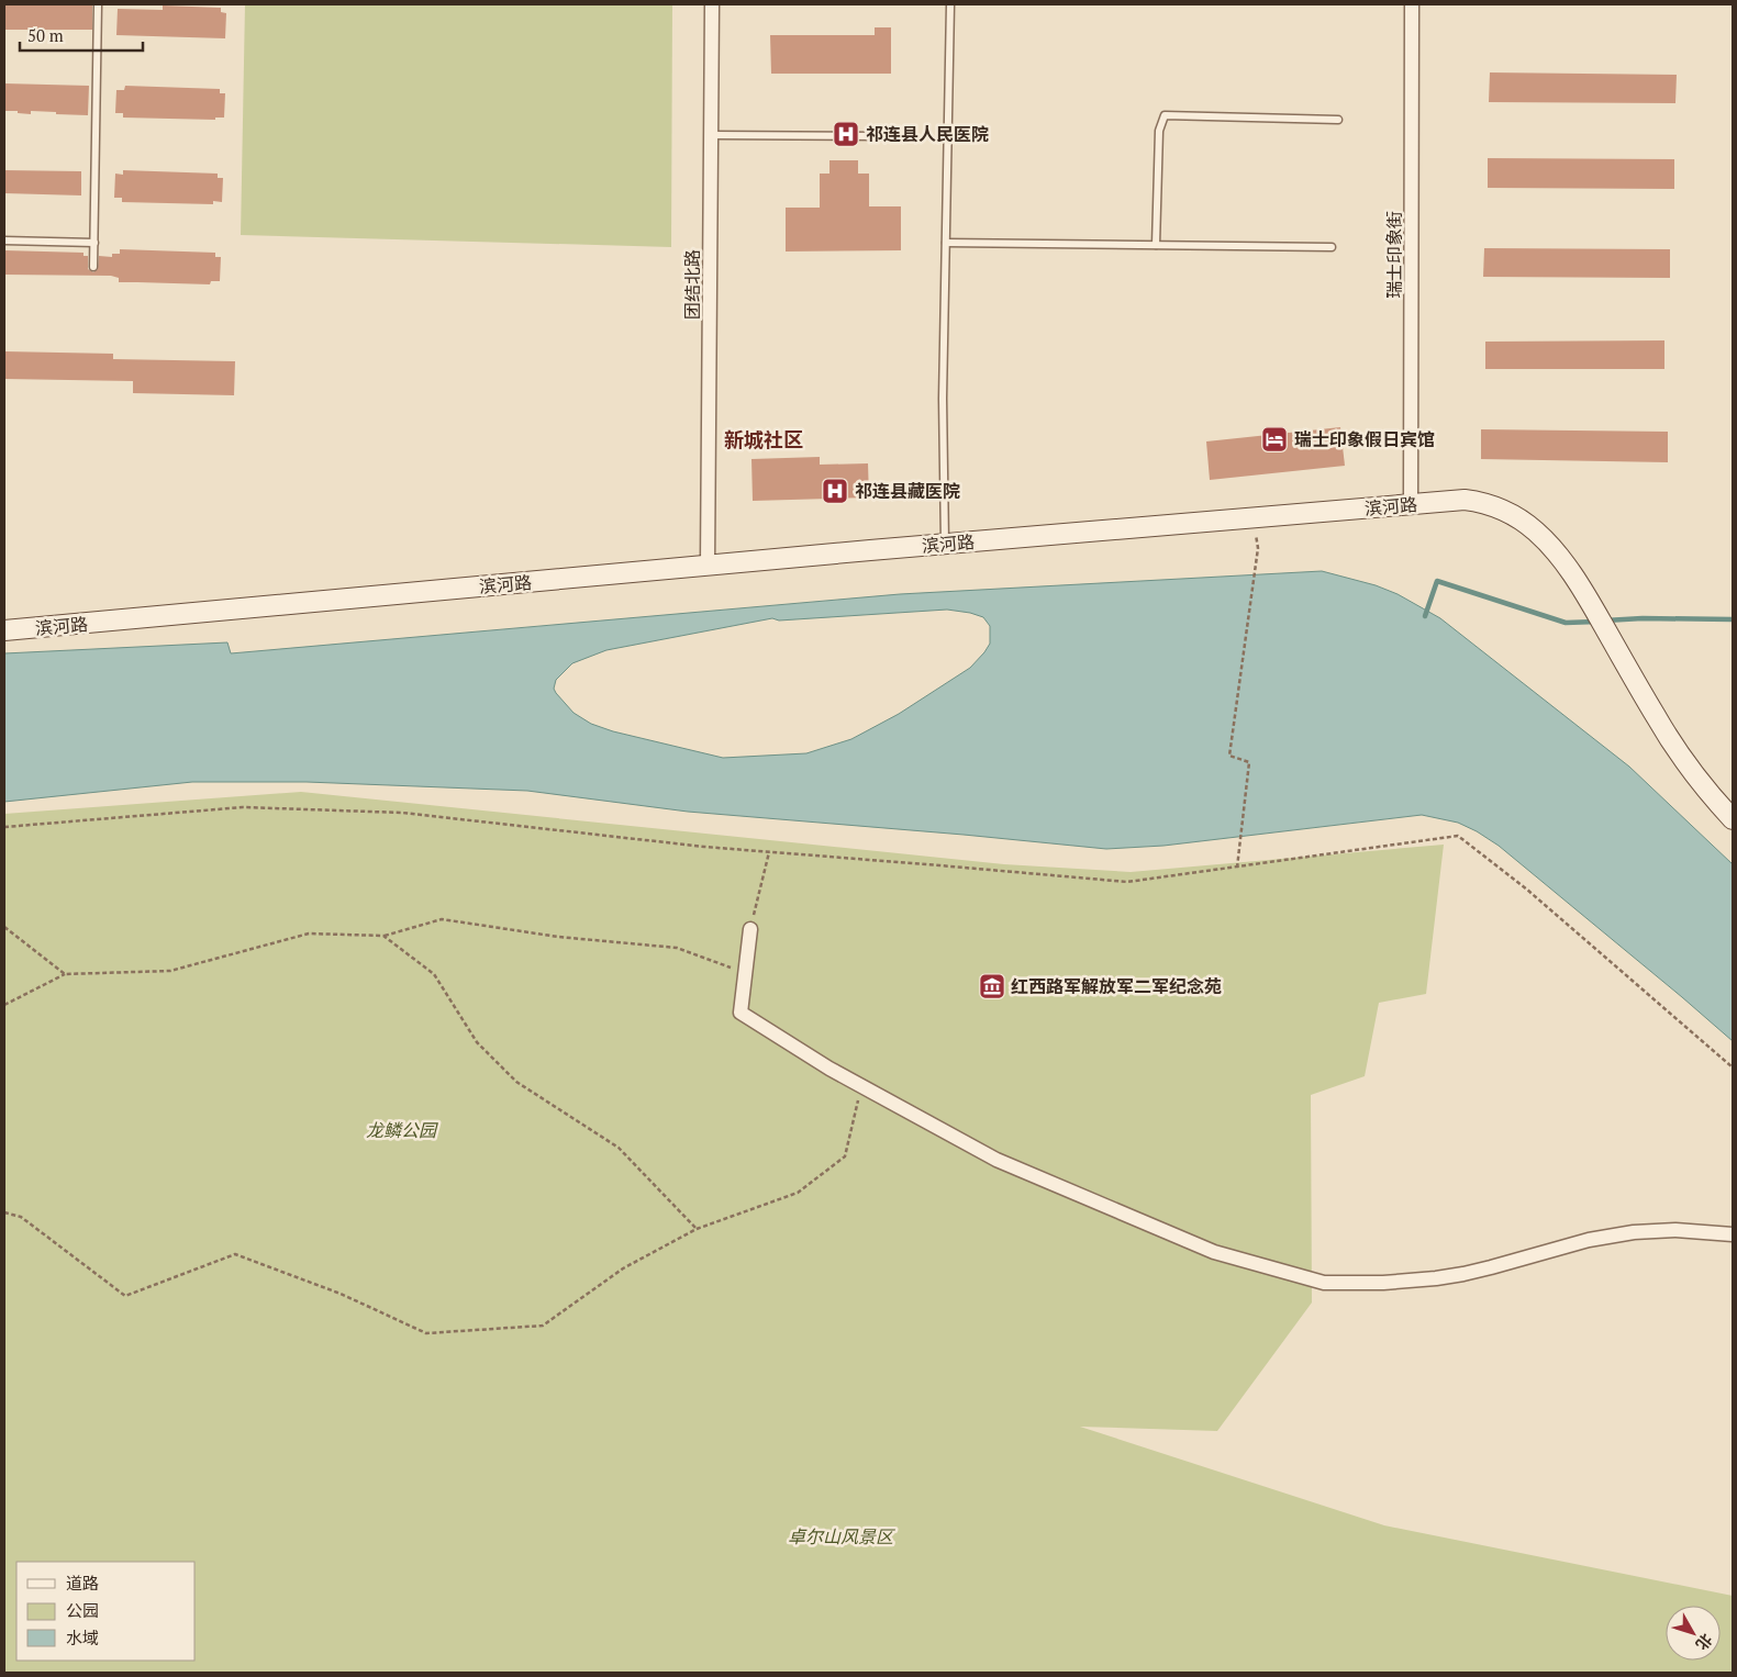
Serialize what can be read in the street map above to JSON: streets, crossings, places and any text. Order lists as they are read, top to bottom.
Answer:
{
  "streets": {
    "street": ["瑞士印象街", "团结北路", "滨河路"]
  },
  "crossings": [
    ["瑞士印象街", "滨河路"],
    ["团结北路", "滨河路"]
  ],
  "districts": ["新城社区"],
  "parks": ["龙鳞公园", "卓尔山风景区"],
  "places": {
    "hospital": ["祁连县人民医院", "祁连县藏医院"],
    "hotel": ["瑞士印象假日宾馆"],
    "museum": ["红西路军解放军二军纪念苑"]
  },
  "legend": ["道路", "公园", "水域"],
  "scale_bar": "50 m",
  "north": "bottom right"
}
